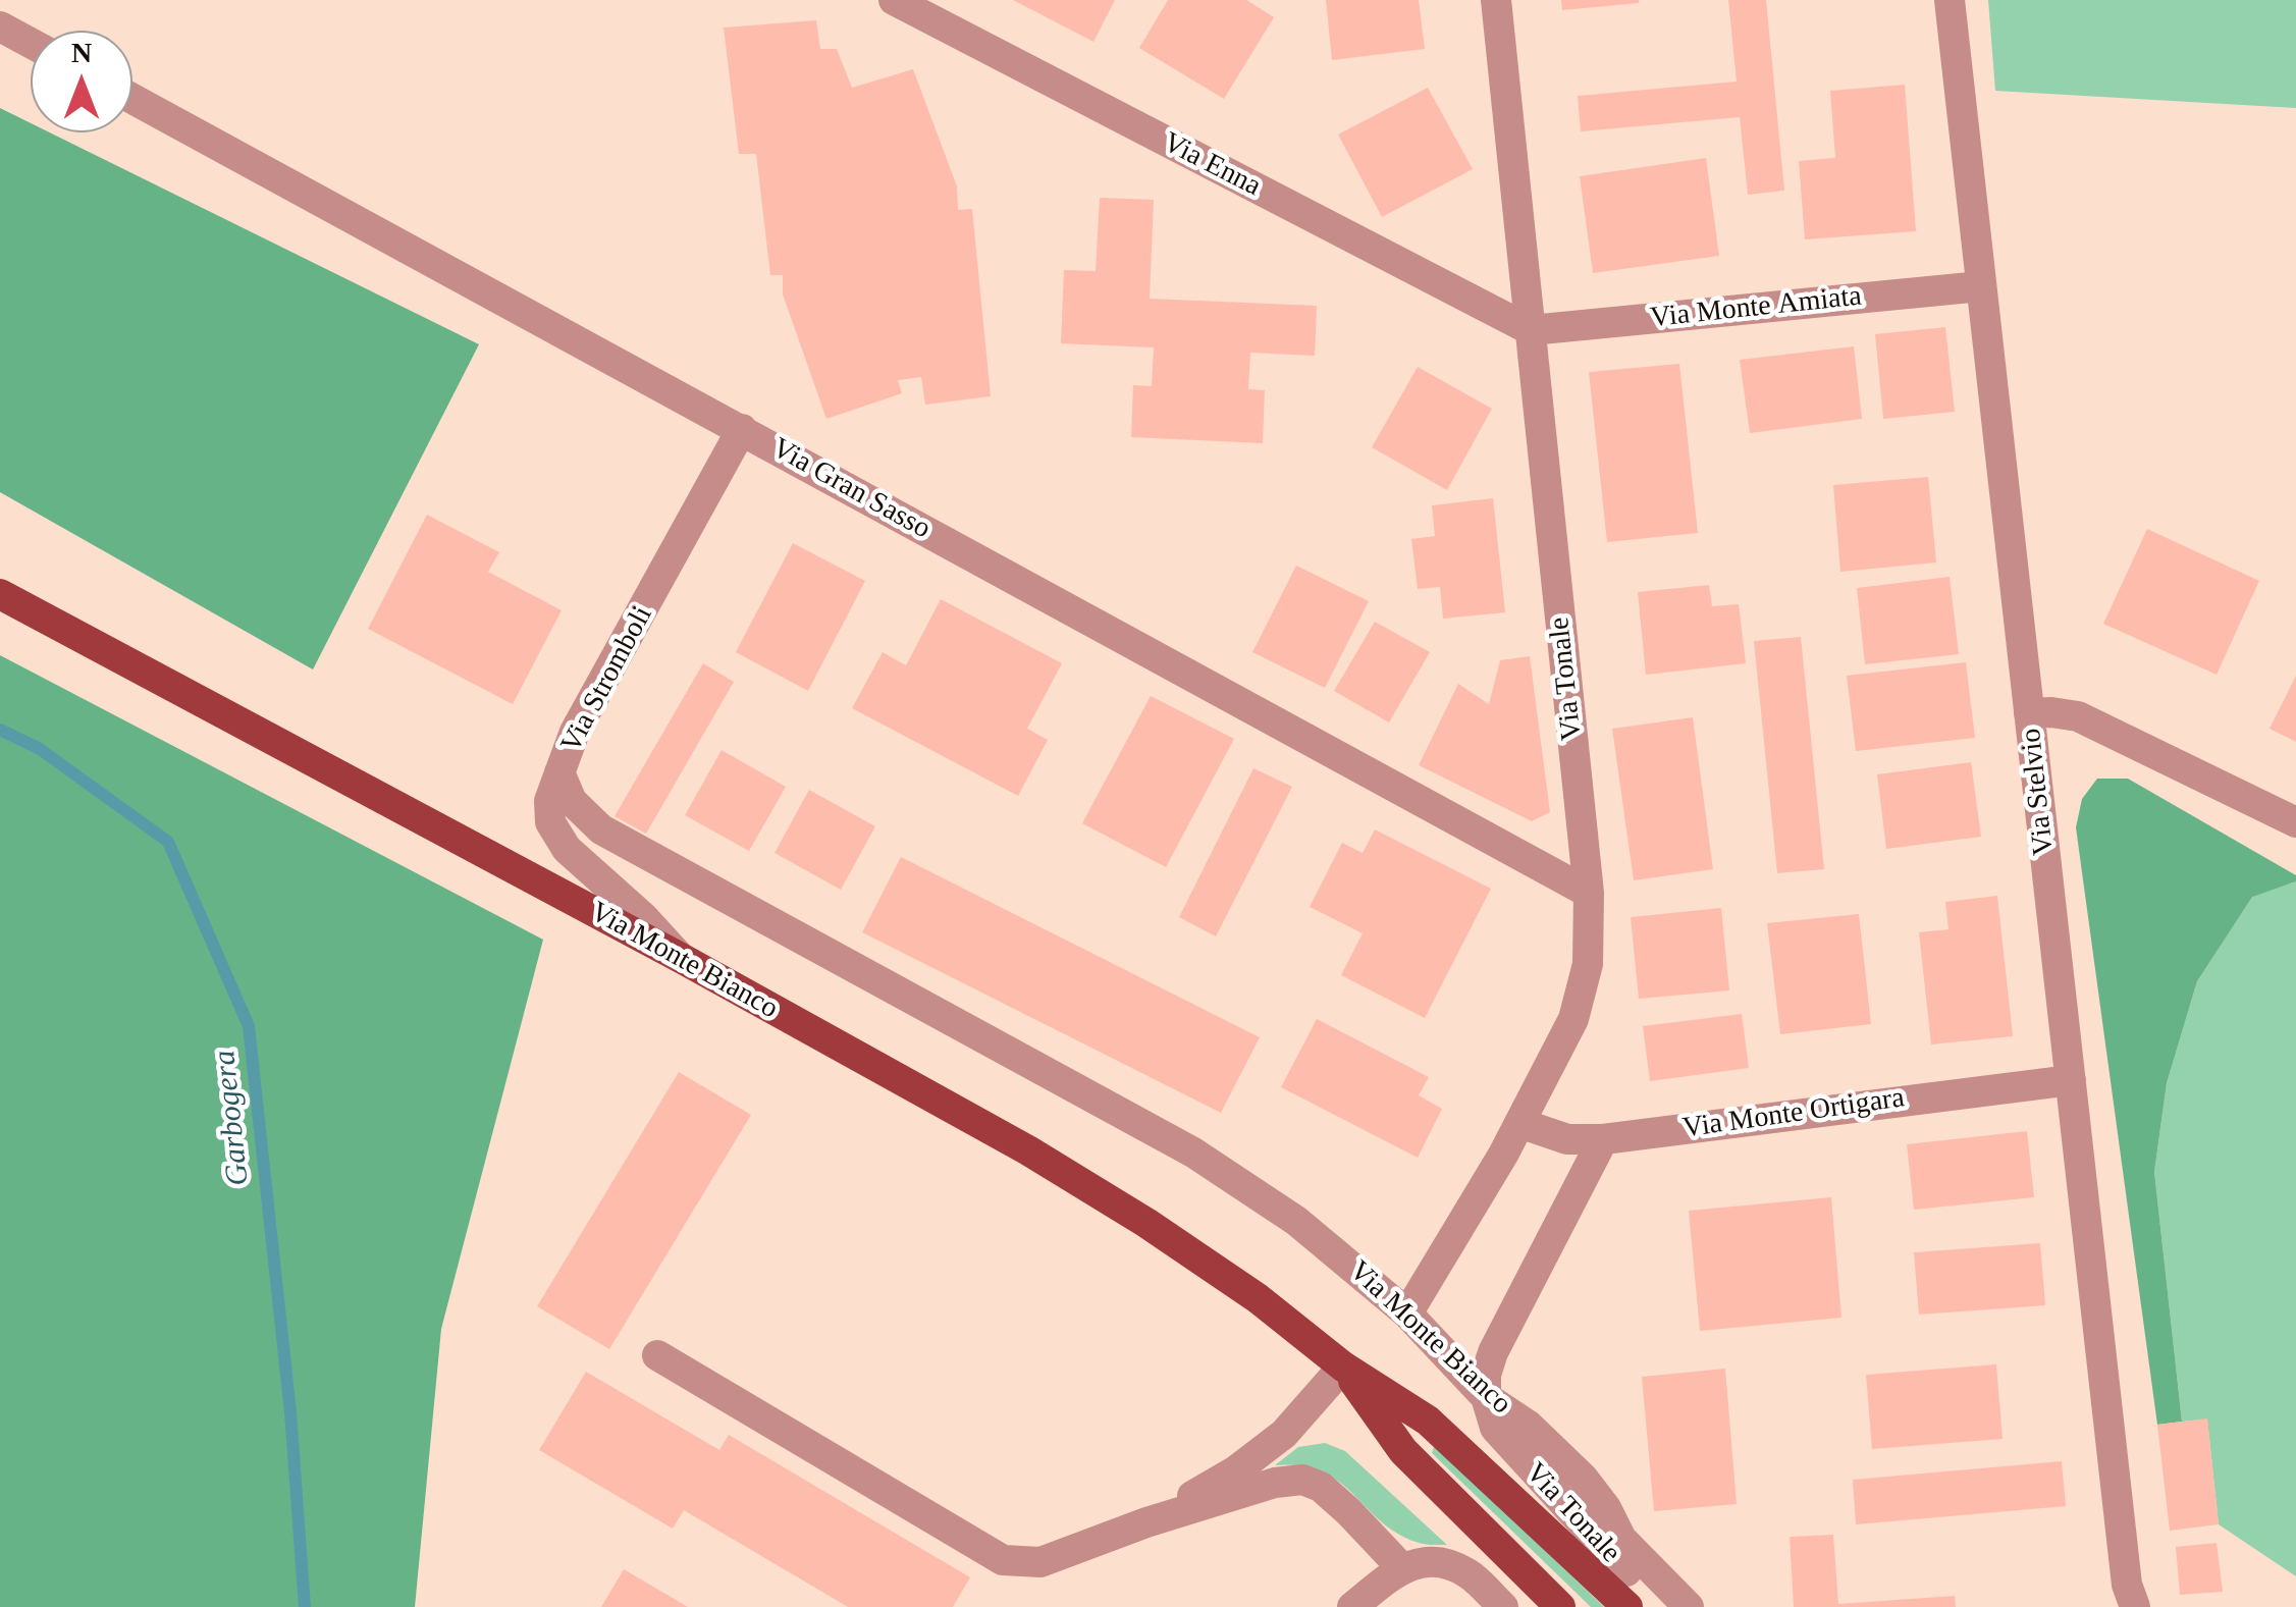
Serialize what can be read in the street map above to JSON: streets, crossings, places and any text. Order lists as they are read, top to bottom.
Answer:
{
  "streets": {
    "main road": ["Via Monte Bianco"],
    "street": [
      "Via Enna",
      "Via Monte Amiata",
      "Via Gran Sasso",
      "Via Tonale",
      "Via Stromboli",
      "Via Stelvio",
      "Via Monte Ortigara"
    ]
  },
  "crossings": [
    ["Via Enna", "Via Monte Amiata"],
    ["Via Enna", "Via Tonale"],
    ["Via Monte Amiata", "Via Tonale"],
    ["Via Monte Amiata", "Via Stelvio"],
    ["Via Gran Sasso", "Via Tonale"],
    ["Via Gran Sasso", "Via Stromboli"],
    ["Via Tonale", "Via Monte Bianco"],
    ["Via Tonale", "Via Monte Ortigara"],
    ["Via Stromboli", "Via Monte Bianco"],
    ["Via Stelvio", "Via Monte Ortigara"]
  ],
  "water": ["Garbogera"],
  "north": "top"
}
